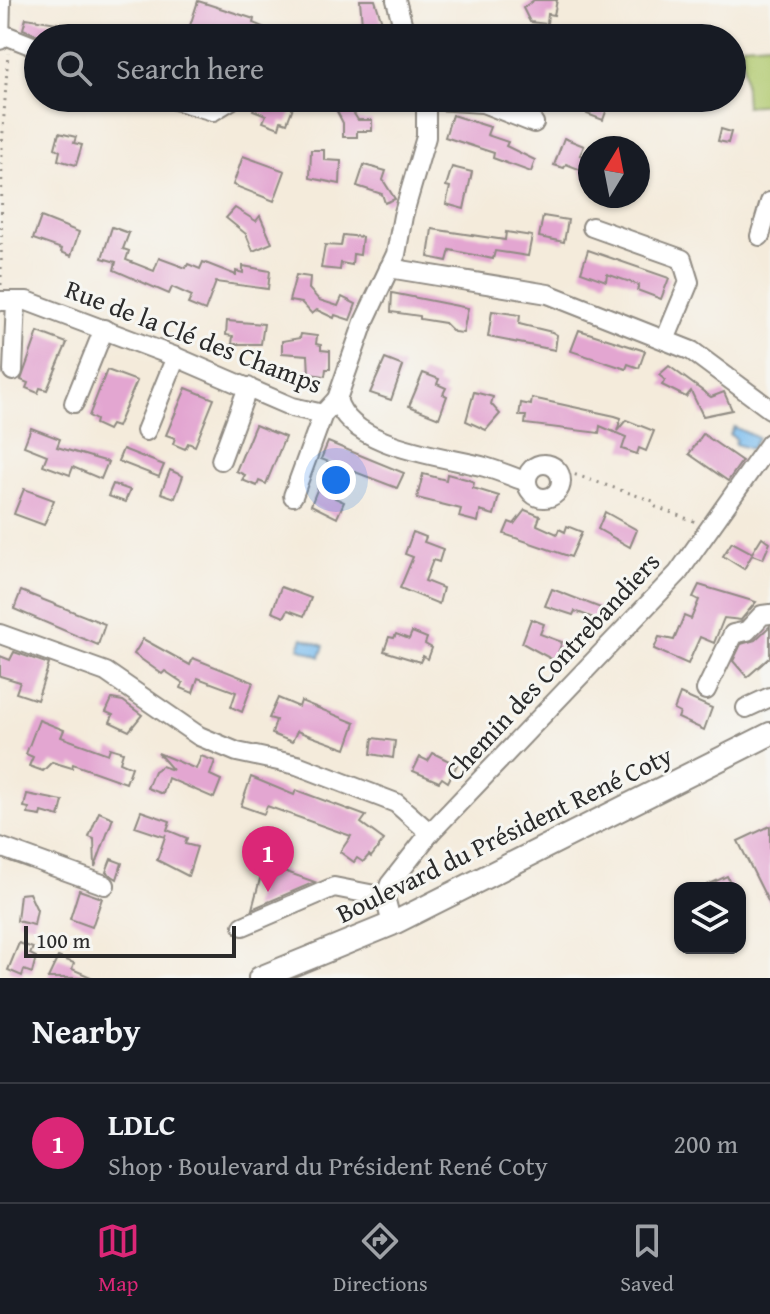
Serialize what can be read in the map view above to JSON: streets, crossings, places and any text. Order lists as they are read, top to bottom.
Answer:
{
  "streets": {
    "main road": ["Boulevard du Président René Coty"],
    "street": ["Rue de la Clé des Champs", "Chemin des Contrebandiers"]
  },
  "scale_bar": "100 m",
  "north": "top",
  "page": {
    "search": "Search here",
    "pins": "1",
    "scale": "100 m",
    "heading": "Nearby",
    "list": [
      {
        "mark": "1",
        "name": "LDLC",
        "note": "Shop · Boulevard du Président René Coty",
        "value": "200 m"
      }
    ],
    "nav": ["Map", "Directions", "Saved"]
  }
}
